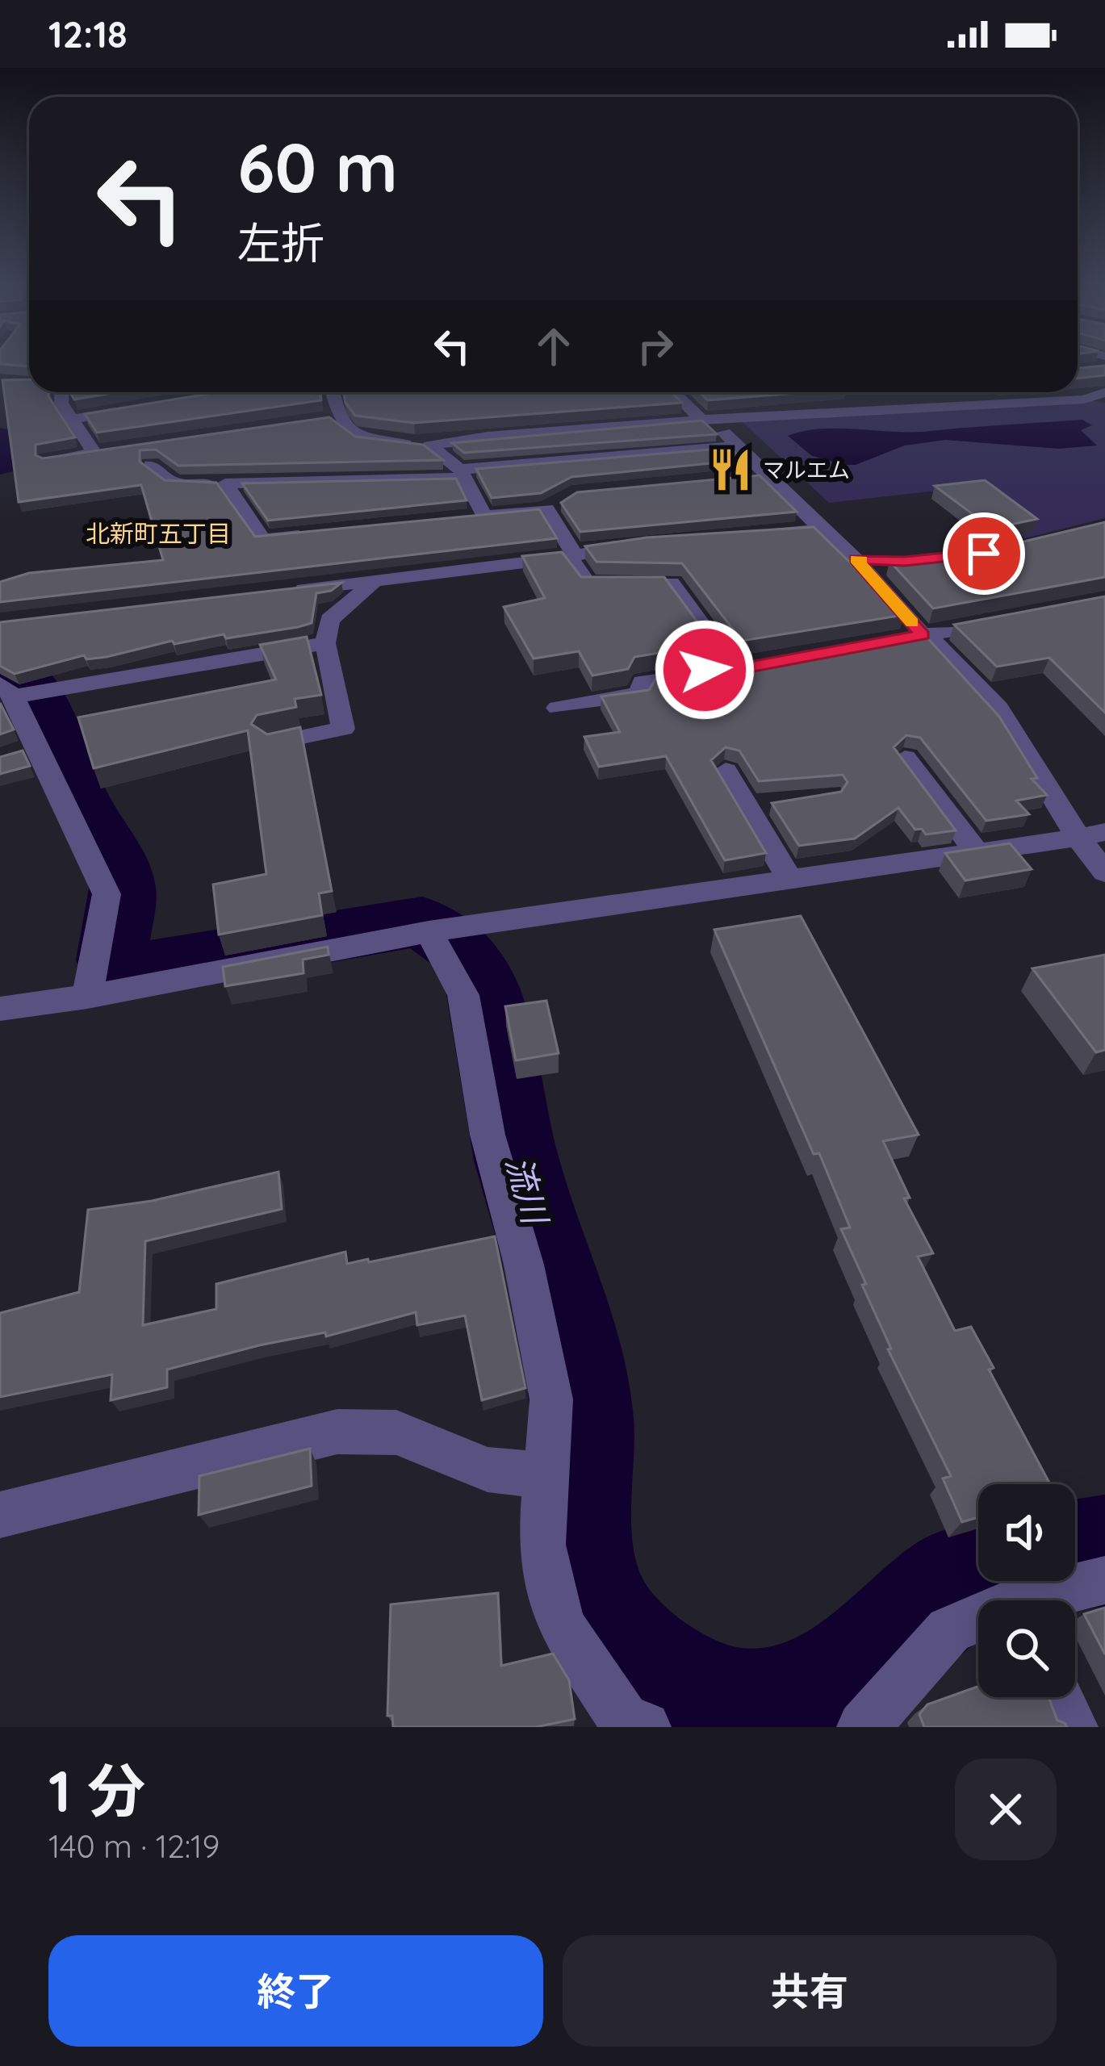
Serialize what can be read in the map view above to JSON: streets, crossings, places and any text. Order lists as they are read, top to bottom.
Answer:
{
  "districts": ["北新町五丁目"],
  "water": ["流川"],
  "places": {
    "restaurant": ["マルエム"]
  },
  "page": {
    "status": "12:18",
    "turn": ["60 m", "左折"],
    "heading": ["1 分", "140 m · 12:19"],
    "buttons": ["終了", "共有"]
  }
}
